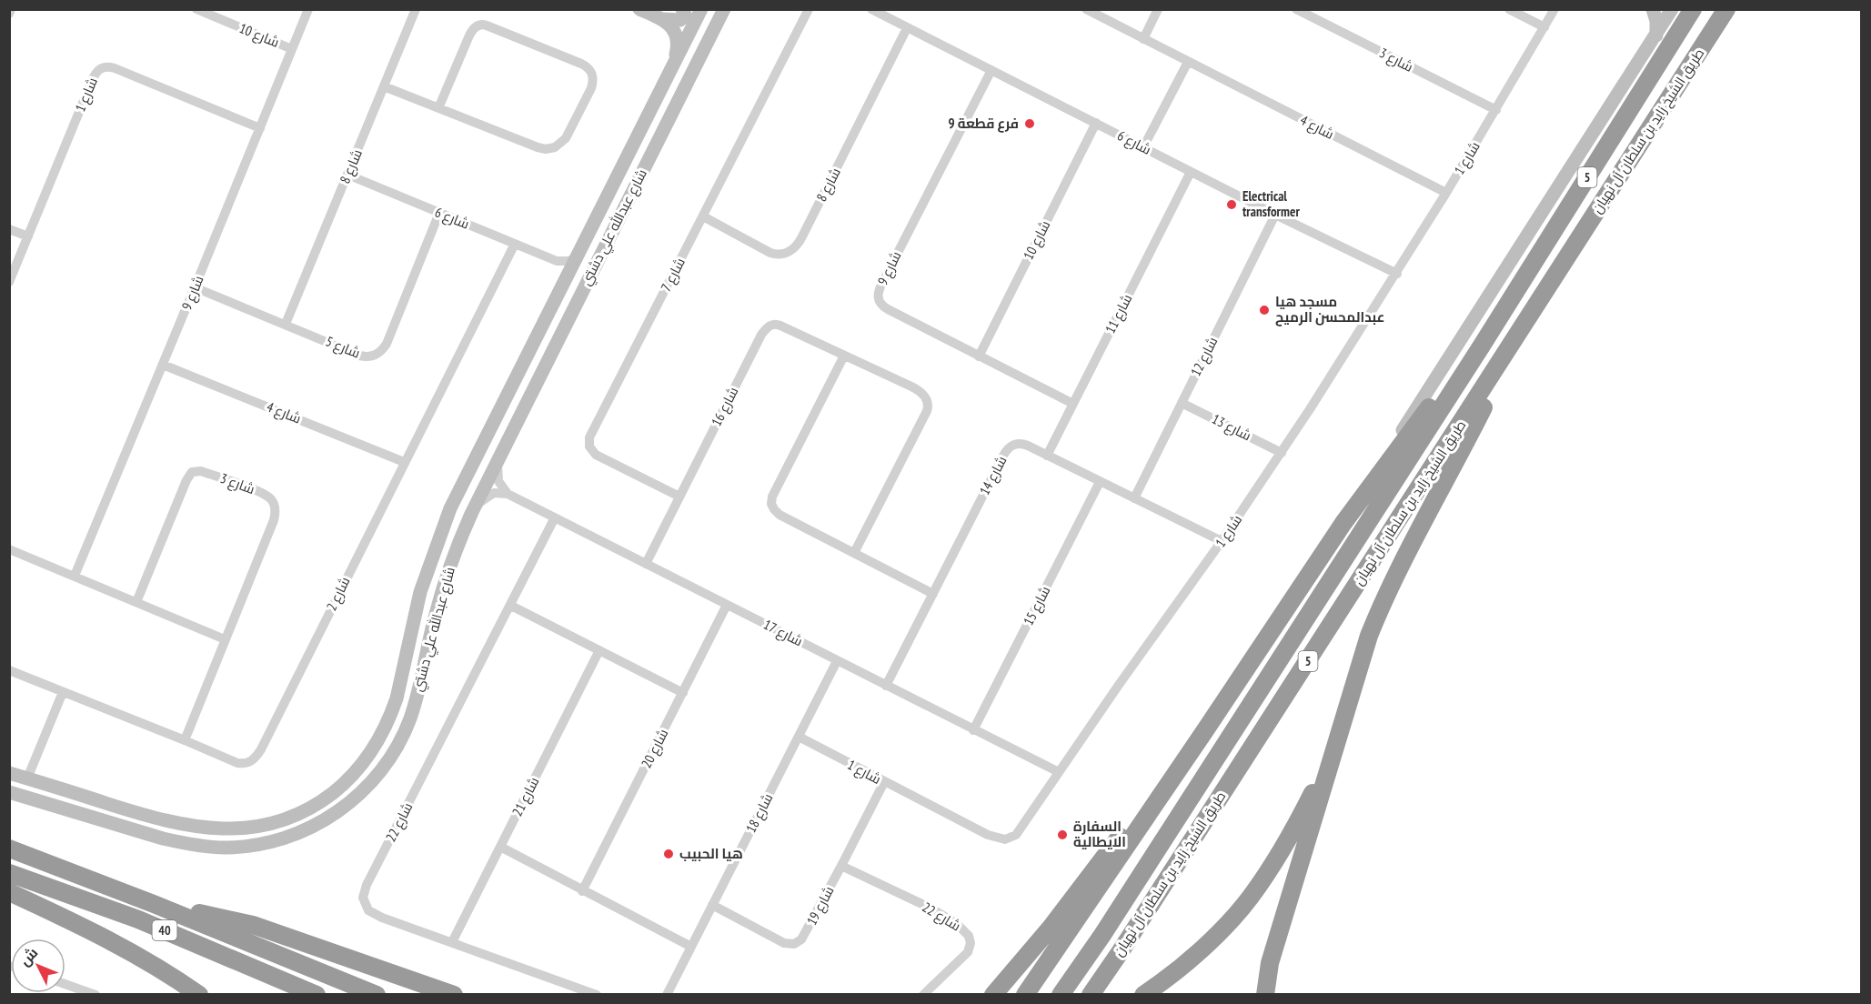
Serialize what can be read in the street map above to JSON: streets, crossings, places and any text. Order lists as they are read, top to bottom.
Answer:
{
  "streets": {
    "highway": ["طريق الشيخ زايد بن سلطان آل نهيان", "5", "40"],
    "main road": ["شارع عبدالله علي دشتي"],
    "street": [
      "شارع 10",
      "شارع 3",
      "شارع 1",
      "شارع 4",
      "شارع 6",
      "شارع 8",
      "شارع 9",
      "شارع 7",
      "شارع 11",
      "شارع 5",
      "شارع 12",
      "شارع 16",
      "شارع 13",
      "شارع 14",
      "شارع 2",
      "شارع 15",
      "شارع 17",
      "شارع 20",
      "شارع 21",
      "شارع 18",
      "شارع 22",
      "شارع 19"
    ]
  },
  "crossings": [
    ["شارع 10", "شارع 6"],
    ["شارع 10", "شارع 9"],
    ["شارع 3", "شارع 1"],
    ["شارع 3", "شارع 2"],
    ["شارع 1", "شارع 4"],
    ["شارع 1", "شارع 6"],
    ["شارع 1", "شارع 9"],
    ["شارع 1", "شارع 13"],
    ["شارع 1", "شارع 14"],
    ["شارع 1", "شارع 17"],
    ["شارع 1", "شارع 18"],
    ["شارع 1", "شارع 19"],
    ["شارع 4", "شارع 9"],
    ["شارع 4", "شارع 2"],
    ["شارع 6", "شارع 8"],
    ["شارع 6", "شارع عبدالله علي دشتي"],
    ["شارع 6", "شارع 9"],
    ["شارع 6", "شارع 11"],
    ["شارع 6", "شارع 5"],
    ["شارع 6", "شارع 12"],
    ["شارع 6", "شارع 2"],
    ["شارع 8", "شارع 7"],
    ["شارع 8", "شارع 5"],
    ["شارع 9", "شارع 11"],
    ["شارع 9", "شارع 5"],
    ["شارع 7", "شارع 16"],
    ["شارع 11", "شارع 14"],
    ["شارع 12", "شارع 13"],
    ["شارع 12", "شارع 14"],
    ["شارع 16", "شارع 17"],
    ["شارع 14", "شارع 15"],
    ["شارع 14", "شارع 17"],
    ["شارع 15", "شارع 17"],
    ["شارع 17", "شارع 20"],
    ["شارع 17", "شارع 18"],
    ["شارع 17", "شارع 22"],
    ["شارع 21", "شارع 22"],
    ["شارع 18", "شارع 19"],
    ["شارع 22", "شارع 19"]
  ],
  "places": [
    "فرع قطعة 9",
    "Electrical transformer",
    "مسجد هيا عبدالمحسن الرميح",
    "السفارة الايطالية",
    "هيا الحبيب"
  ],
  "north": "top left"
}
